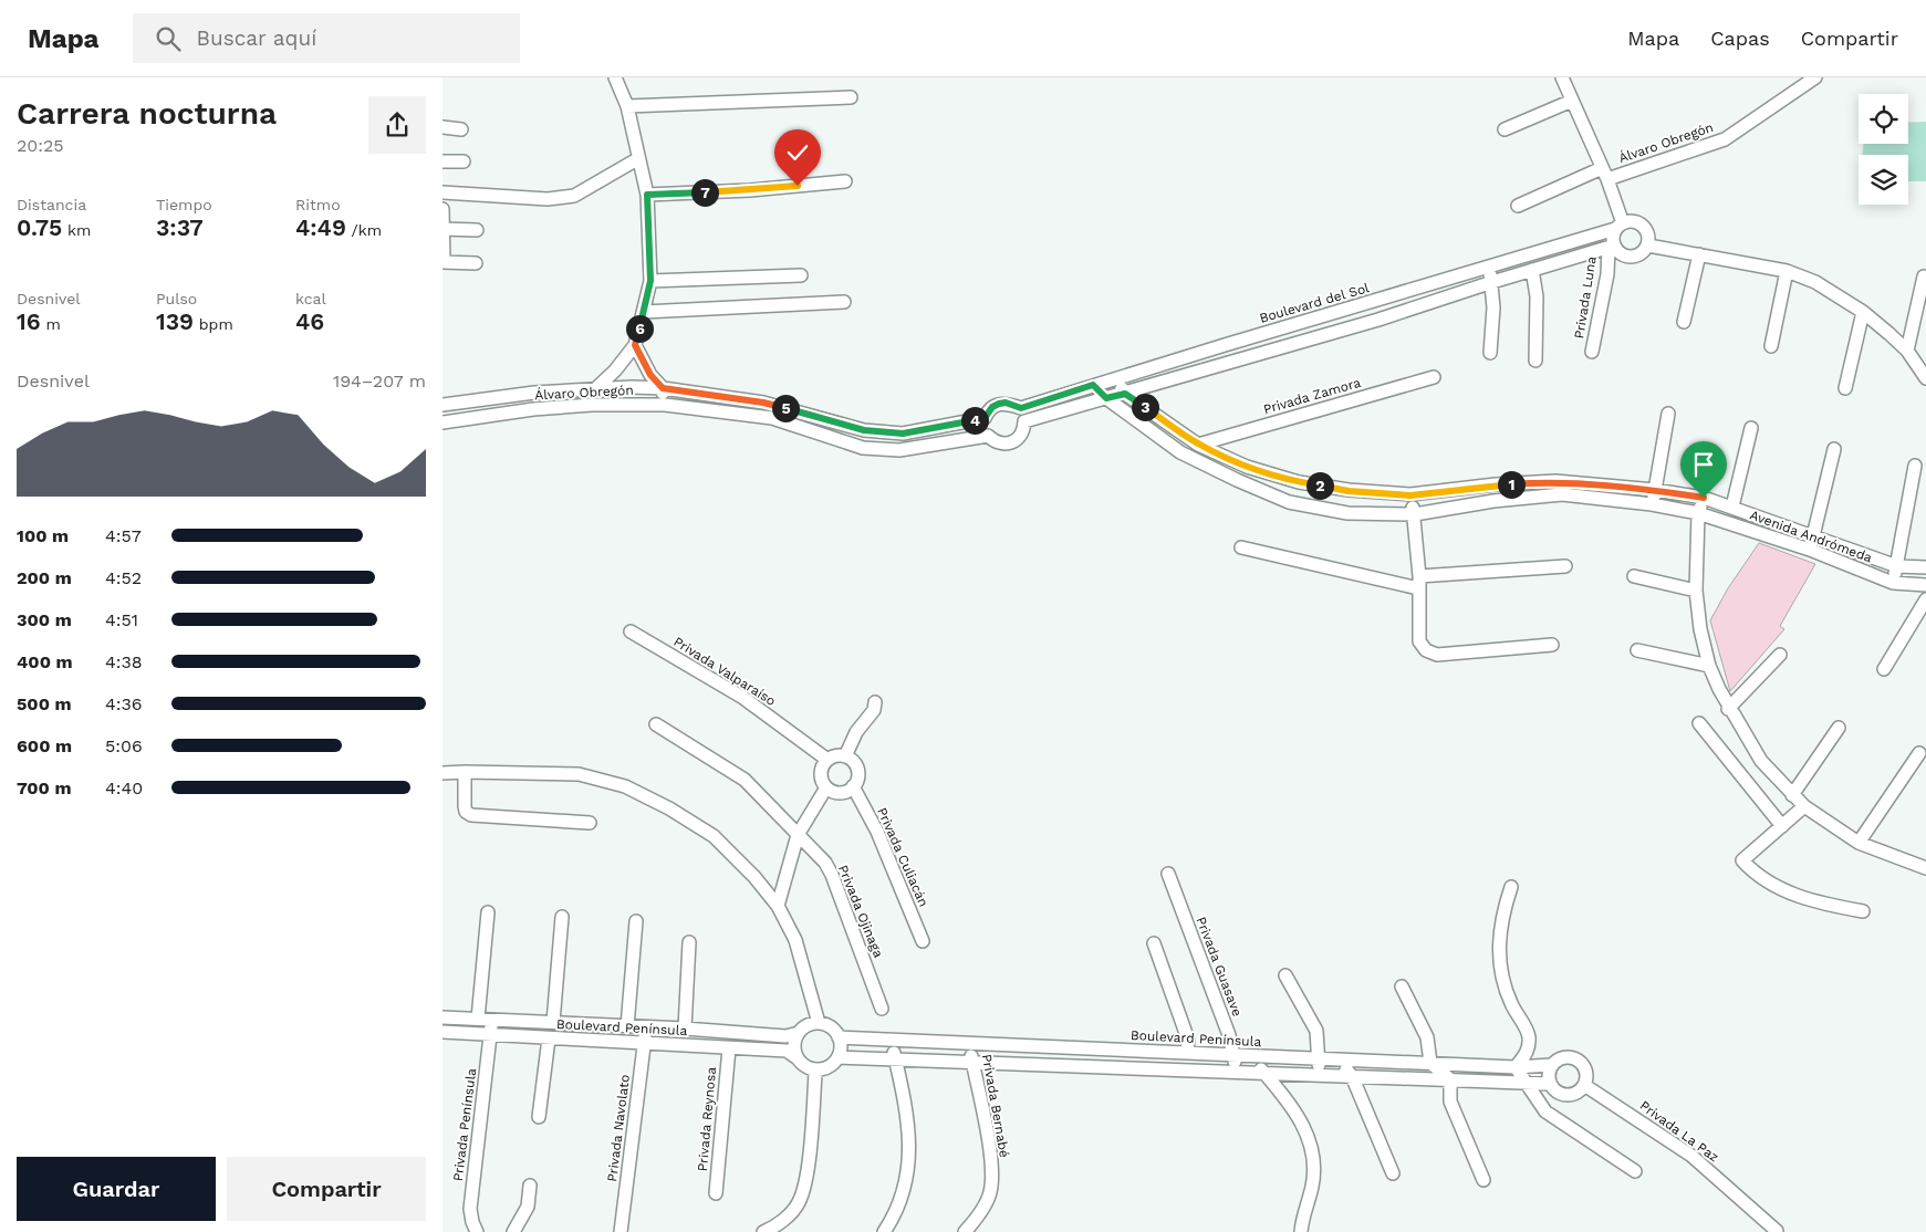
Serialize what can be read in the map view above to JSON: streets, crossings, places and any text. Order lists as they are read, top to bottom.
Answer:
{
  "streets": {
    "street": [
      "Álvaro Obregón",
      "Privada Luna",
      "Boulevard del Sol",
      "Privada Zamora",
      "Avenida Andrómeda",
      "Privada Valparaíso",
      "Privada Culiacán",
      "Privada Ojinaga",
      "Privada Guasave",
      "Boulevard Península",
      "Privada Bernabé",
      "Privada Reynosa",
      "Privada Península",
      "Privada Navolato",
      "Privada La Paz"
    ]
  },
  "crossings": [
    ["Álvaro Obregón", "Boulevard del Sol"],
    ["Álvaro Obregón", "Avenida Andrómeda"],
    ["Privada Luna", "Boulevard del Sol"],
    ["Boulevard del Sol", "Avenida Andrómeda"],
    ["Privada Zamora", "Avenida Andrómeda"],
    ["Privada Valparaíso", "Privada Culiacán"],
    ["Privada Guasave", "Boulevard Península"],
    ["Boulevard Península", "Privada Bernabé"],
    ["Boulevard Península", "Privada Reynosa"],
    ["Boulevard Península", "Privada Península"],
    ["Boulevard Península", "Privada Navolato"],
    ["Boulevard Península", "Privada La Paz"]
  ],
  "page": {
    "header": "Mapa",
    "search": "Buscar aquí",
    "nav": ["Mapa", "Capas", "Compartir"],
    "heading": ["Carrera nocturna", "20:25"],
    "stats": [
      ["Distancia", "0.75 km"],
      ["Tiempo", "3:37"],
      ["Ritmo", "4:49 /km"],
      ["Desnivel", "16 m"],
      ["Pulso", "139 bpm"],
      ["kcal", "46"]
    ],
    "pins": [
      "7",
      "6",
      "3",
      "5",
      "4",
      "1",
      "2"
    ],
    "chart": ["Desnivel", "194–207 m"],
    "list": [
      {
        "name": "100 m",
        "note": "4:57"
      },
      {
        "name": "200 m",
        "note": "4:52"
      },
      {
        "name": "300 m",
        "note": "4:51"
      },
      {
        "name": "400 m",
        "note": "4:38"
      },
      {
        "name": "500 m",
        "note": "4:36"
      },
      {
        "name": "600 m",
        "note": "5:06"
      },
      {
        "name": "700 m",
        "note": "4:40"
      }
    ],
    "buttons": ["Guardar", "Compartir"]
  }
}
